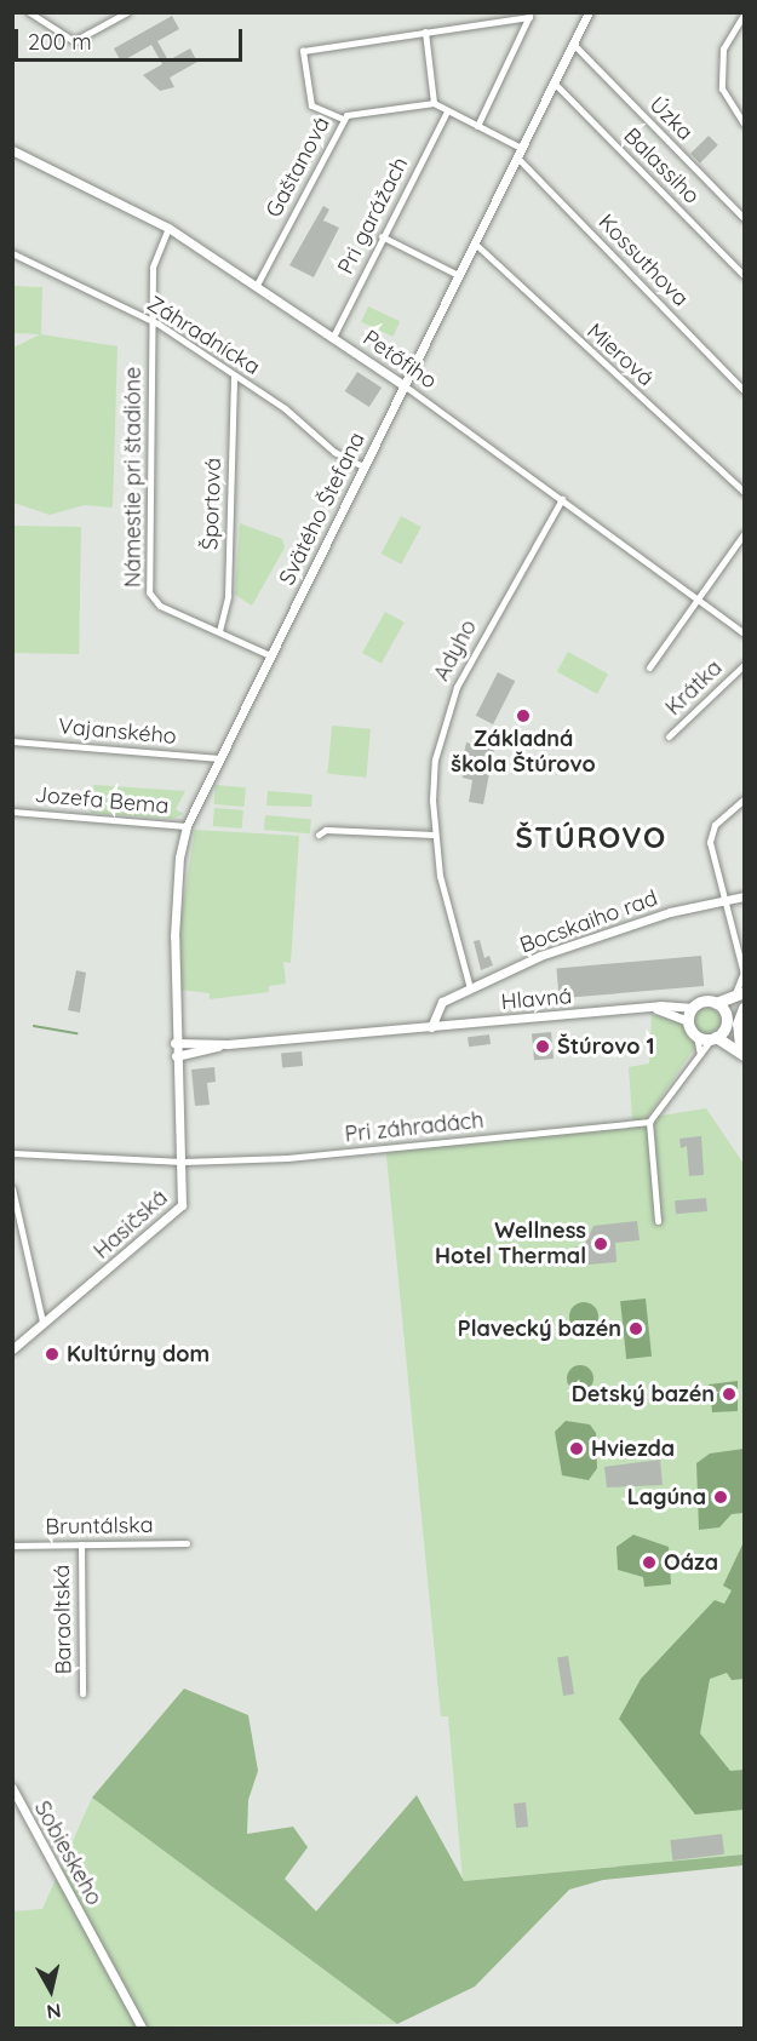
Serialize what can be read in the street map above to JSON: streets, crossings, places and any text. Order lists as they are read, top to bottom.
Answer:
{
  "streets": {
    "street": [
      "Úzka",
      "Balassiho",
      "Gaštanová",
      "Pri garážach",
      "Kossuthova",
      "Záhradnícka",
      "Mierová",
      "Petőfiho",
      "Námestie pri štadióne",
      "Športová",
      "Svätého Štefana",
      "Adyho",
      "Krátka",
      "Vajanského",
      "Jozefa Bema",
      "Bocskaiho rad",
      "Hlavná",
      "Pri záhradách",
      "Hasičská",
      "Bruntálska",
      "Baraoltská",
      "Sobieskeho"
    ]
  },
  "crossings": [
    ["Úzka", "Svätého Štefana"],
    ["Balassiho", "Svätého Štefana"],
    ["Gaštanová", "Petőfiho"],
    ["Pri garážach", "Petőfiho"],
    ["Kossuthova", "Svätého Štefana"],
    ["Záhradnícka", "Námestie pri štadióne"],
    ["Záhradnícka", "Športová"],
    ["Záhradnícka", "Svätého Štefana"],
    ["Mierová", "Svätého Štefana"],
    ["Petőfiho", "Námestie pri štadióne"],
    ["Petőfiho", "Svätého Štefana"],
    ["Petőfiho", "Adyho"],
    ["Námestie pri štadióne", "Športová"],
    ["Námestie pri štadióne", "Svätého Štefana"],
    ["Svätého Štefana", "Vajanského"],
    ["Svätého Štefana", "Jozefa Bema"],
    ["Svätého Štefana", "Hlavná"],
    ["Svätého Štefana", "Hasičská"],
    ["Adyho", "Bocskaiho rad"],
    ["Adyho", "Hlavná"],
    ["Bocskaiho rad", "Hlavná"],
    ["Hlavná", "Hasičská"],
    ["Pri záhradách", "Hasičská"],
    ["Bruntálska", "Baraoltská"]
  ],
  "districts": ["ŠTÚROVO"],
  "places": [
    "Základná škola Štúrovo",
    "Štúrovo 1",
    "Wellness Hotel Thermal",
    "Plavecký bazén",
    "Kultúrny dom",
    "Detský bazén",
    "Hviezda",
    "Lagúna",
    "Oáza"
  ],
  "scale_bar": "200 m",
  "north": "bottom"
}
